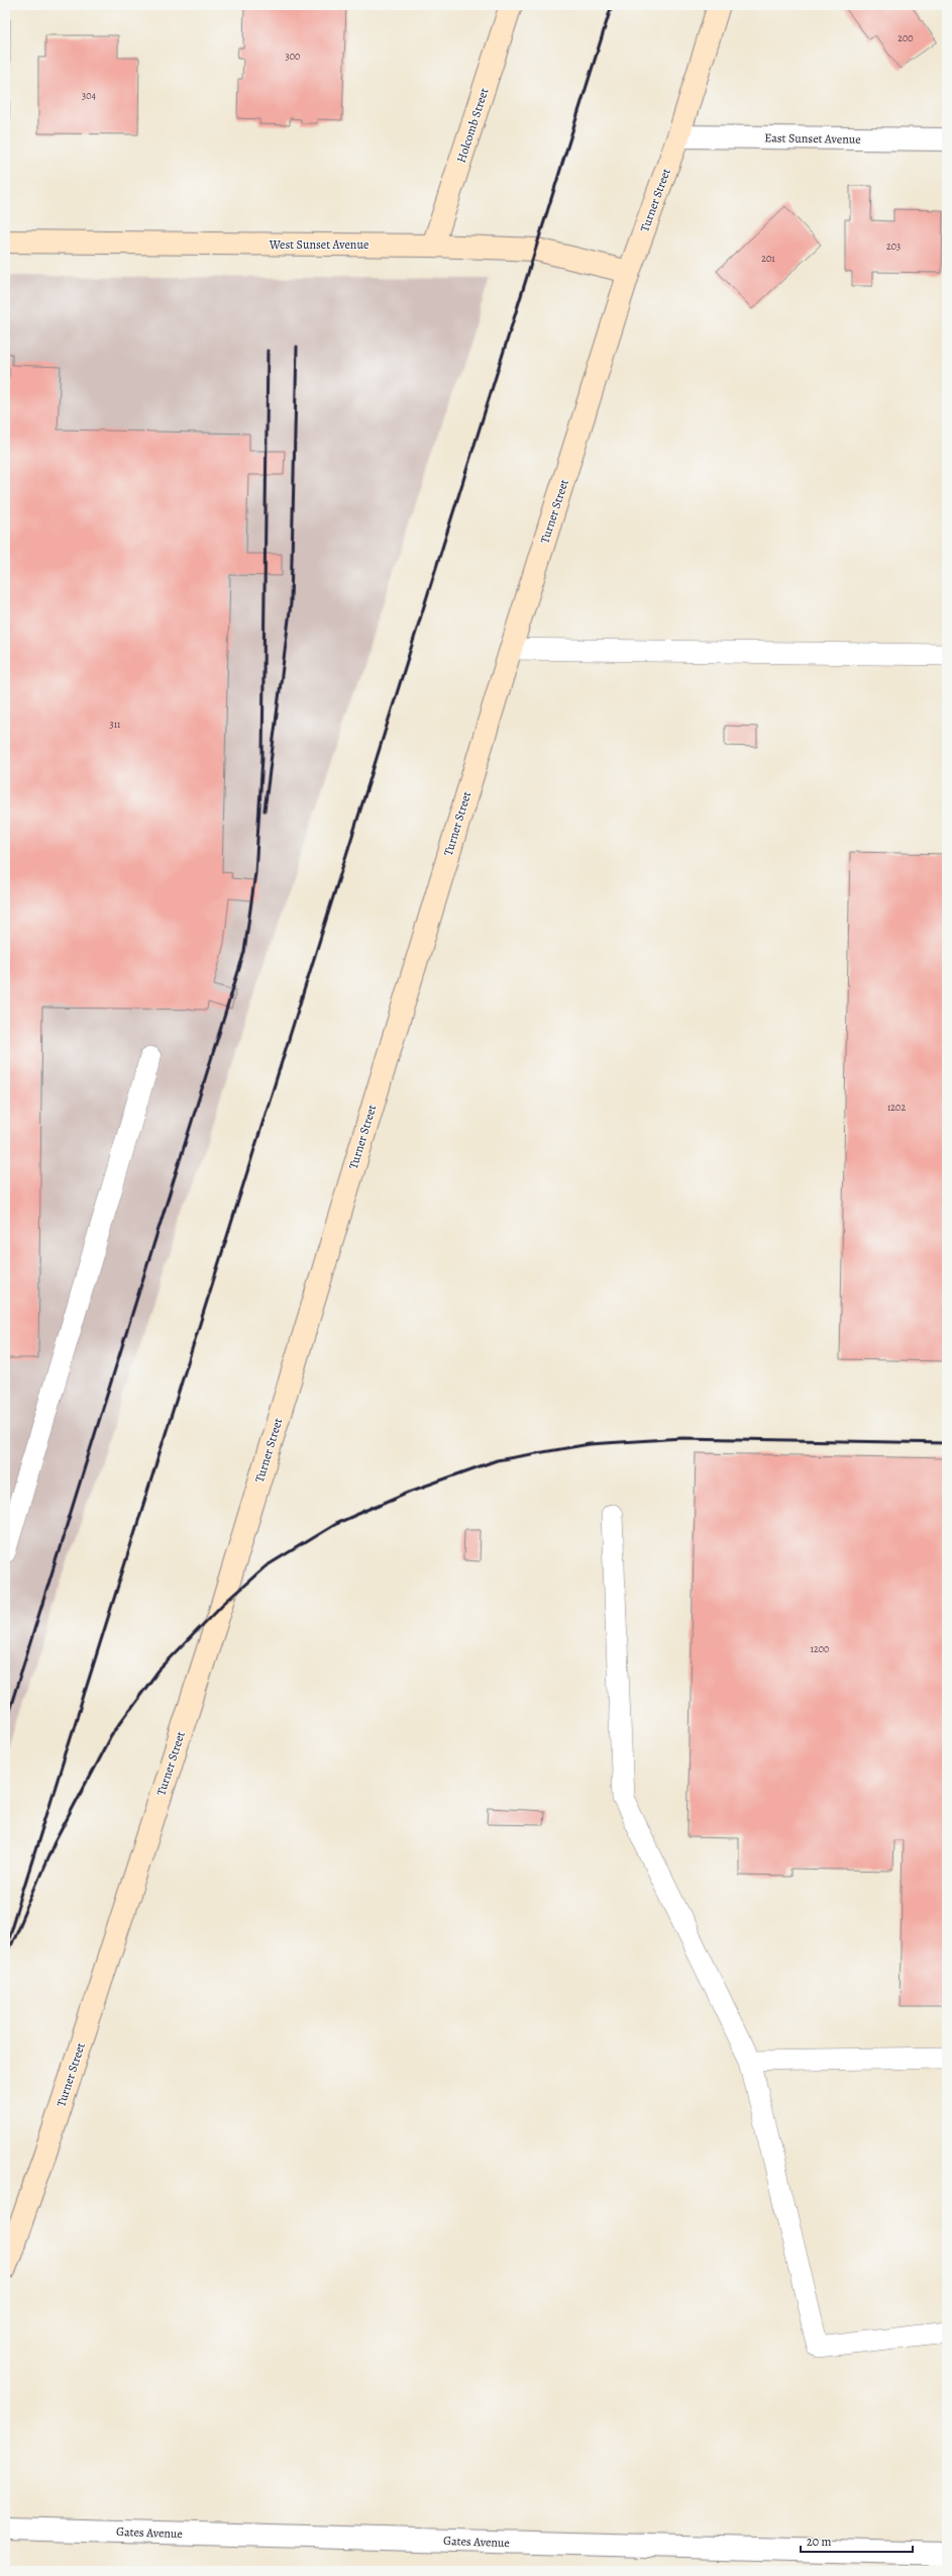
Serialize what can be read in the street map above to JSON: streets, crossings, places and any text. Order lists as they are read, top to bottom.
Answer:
{
  "streets": {
    "street": [
      "Holcomb Street",
      "East Sunset Avenue",
      "Turner Street",
      "West Sunset Avenue",
      "Gates Avenue"
    ]
  },
  "crossings": [
    ["Holcomb Street", "West Sunset Avenue"],
    ["East Sunset Avenue", "Turner Street"],
    ["Turner Street", "West Sunset Avenue"]
  ],
  "house_numbers": [
    "200",
    "300",
    "304",
    "203",
    "201",
    "311",
    "1202",
    "1200"
  ],
  "scale_bar": "20 m"
}
